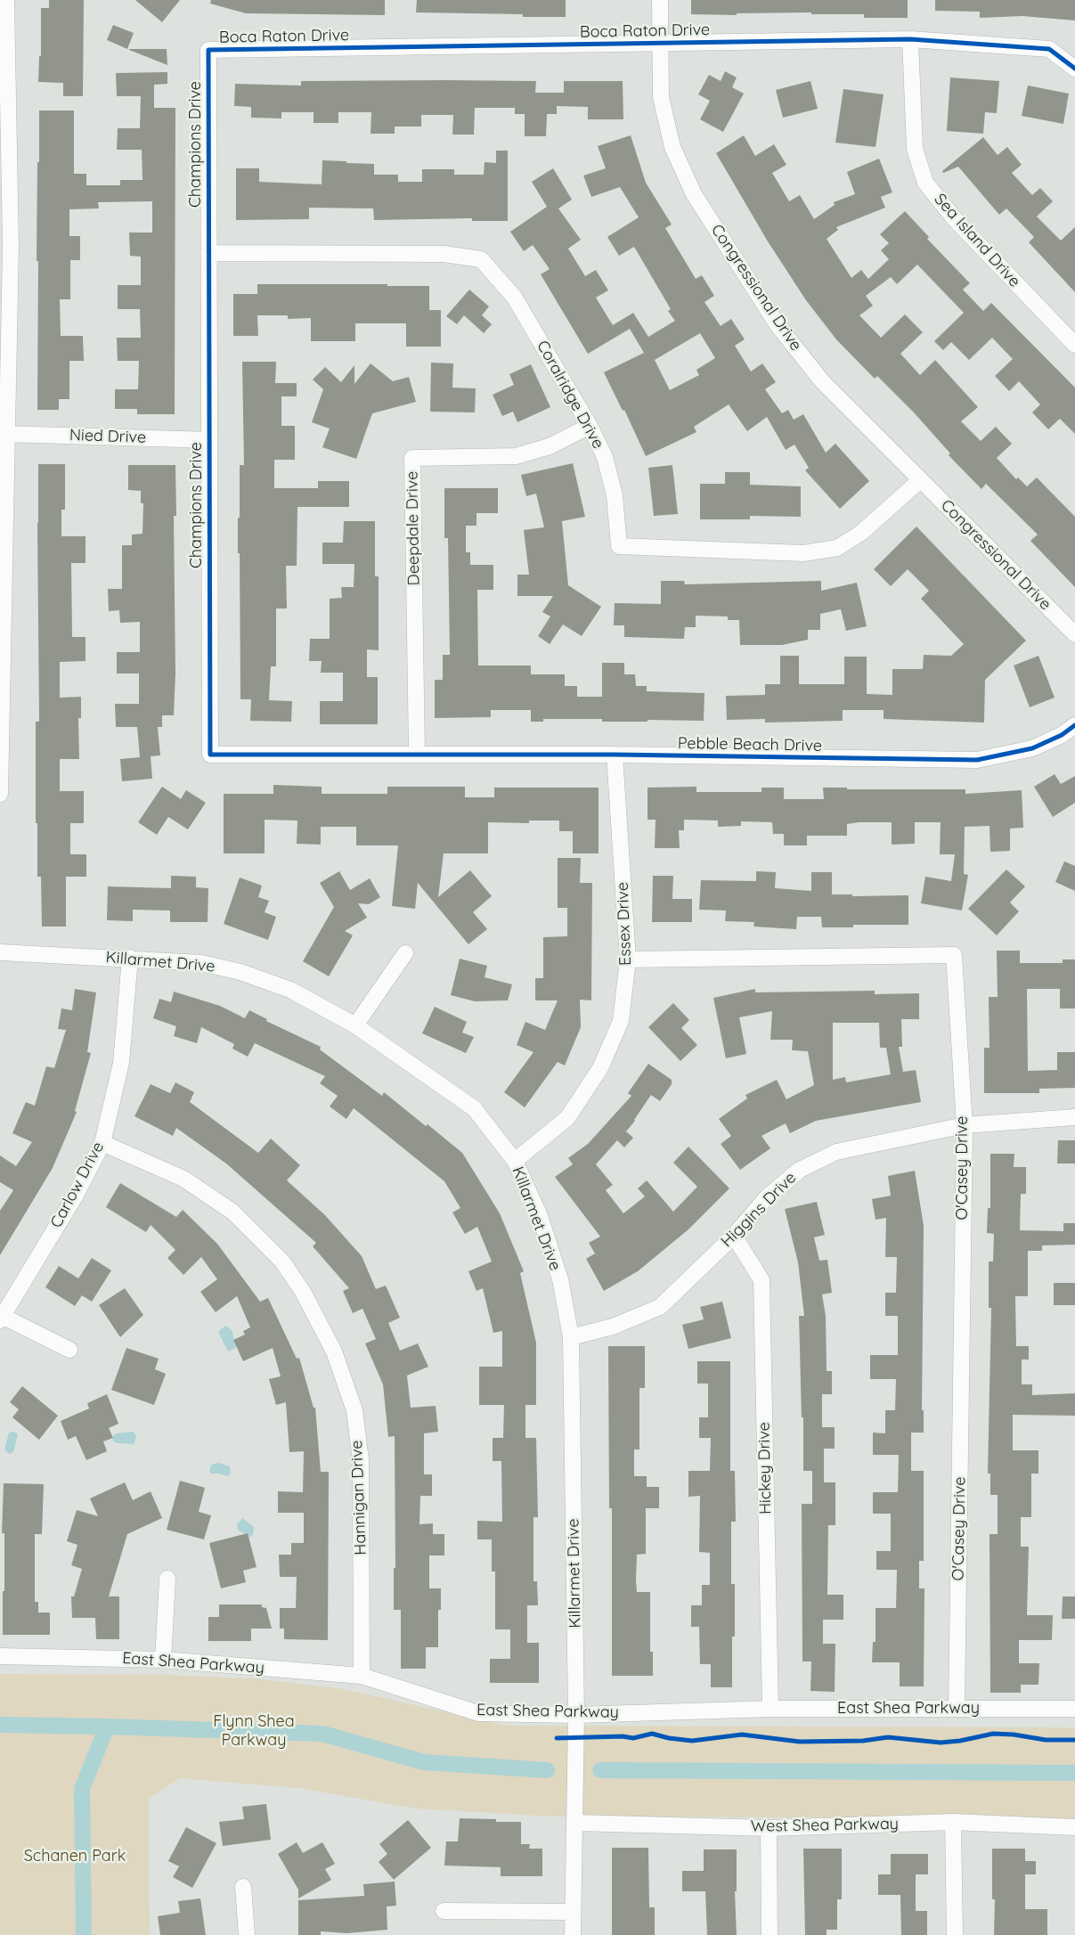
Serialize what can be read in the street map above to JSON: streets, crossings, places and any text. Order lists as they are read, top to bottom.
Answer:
{
  "streets": {
    "street": [
      "Boca Raton Drive",
      "Champions Drive",
      "Sea Island Drive",
      "Congressional Drive",
      "Coralridge Drive",
      "Nied Drive",
      "Deepdale Drive",
      "Pebble Beach Drive",
      "Essex Drive",
      "Killarmet Drive",
      "O'Casey Drive",
      "Carlow Drive",
      "Higgins Drive",
      "Hickey Drive",
      "Hannigan Drive",
      "East Shea Parkway",
      "West Shea Parkway"
    ]
  },
  "crossings": [
    ["Boca Raton Drive", "Champions Drive"],
    ["Boca Raton Drive", "Sea Island Drive"],
    ["Boca Raton Drive", "Congressional Drive"],
    ["Champions Drive", "Coralridge Drive"],
    ["Champions Drive", "Nied Drive"],
    ["Champions Drive", "Deepdale Drive"],
    ["Champions Drive", "Pebble Beach Drive"],
    ["Congressional Drive", "Coralridge Drive"],
    ["Coralridge Drive", "Deepdale Drive"],
    ["Deepdale Drive", "Pebble Beach Drive"],
    ["Pebble Beach Drive", "Essex Drive"],
    ["Essex Drive", "Killarmet Drive"],
    ["Essex Drive", "O'Casey Drive"],
    ["Killarmet Drive", "Carlow Drive"],
    ["Killarmet Drive", "Higgins Drive"],
    ["Killarmet Drive", "East Shea Parkway"],
    ["Killarmet Drive", "West Shea Parkway"],
    ["O'Casey Drive", "Higgins Drive"],
    ["O'Casey Drive", "East Shea Parkway"],
    ["Carlow Drive", "Hannigan Drive"],
    ["Higgins Drive", "Hickey Drive"],
    ["Hickey Drive", "East Shea Parkway"],
    ["Hannigan Drive", "East Shea Parkway"]
  ],
  "parks": ["Flynn Shea Parkway", "Schanen Park"]
}
